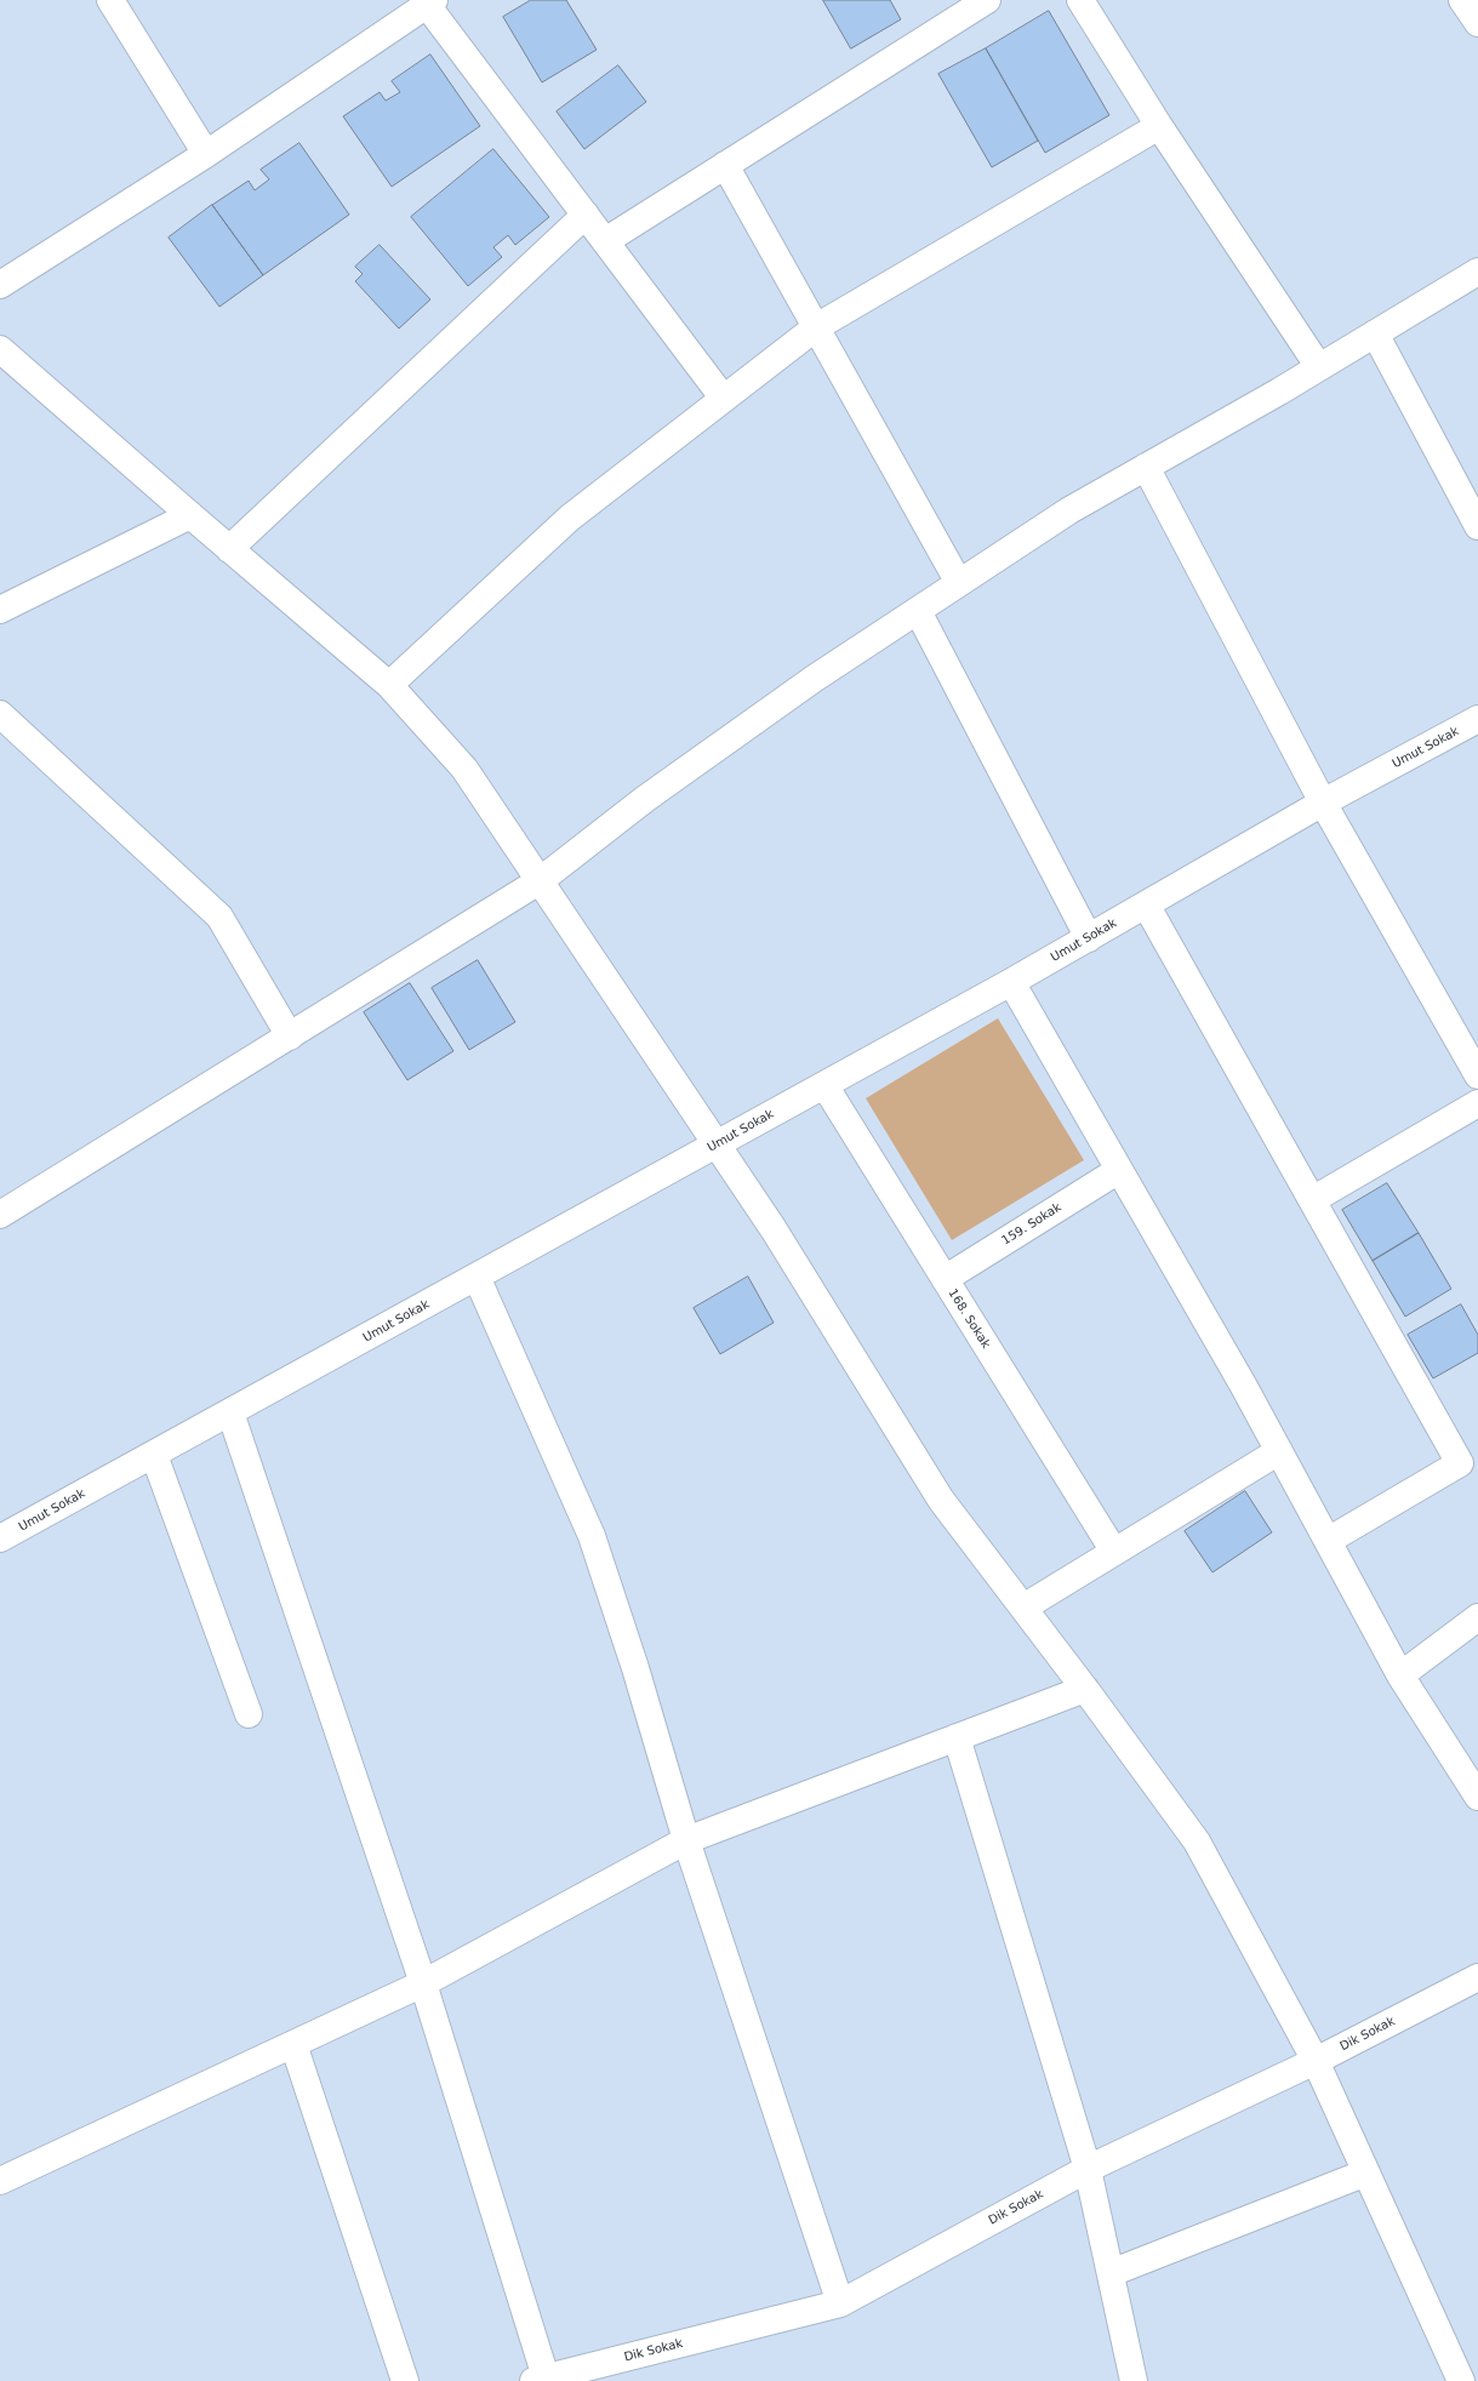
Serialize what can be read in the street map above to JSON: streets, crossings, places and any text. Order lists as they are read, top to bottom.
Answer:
{
  "streets": {
    "street": [
      "Umut Sokak",
      "159. Sokak",
      "168. Sokak",
      "Dik Sokak"
    ]
  },
  "crossings": [
    ["Umut Sokak", "168. Sokak"],
    ["159. Sokak", "168. Sokak"]
  ]
}
